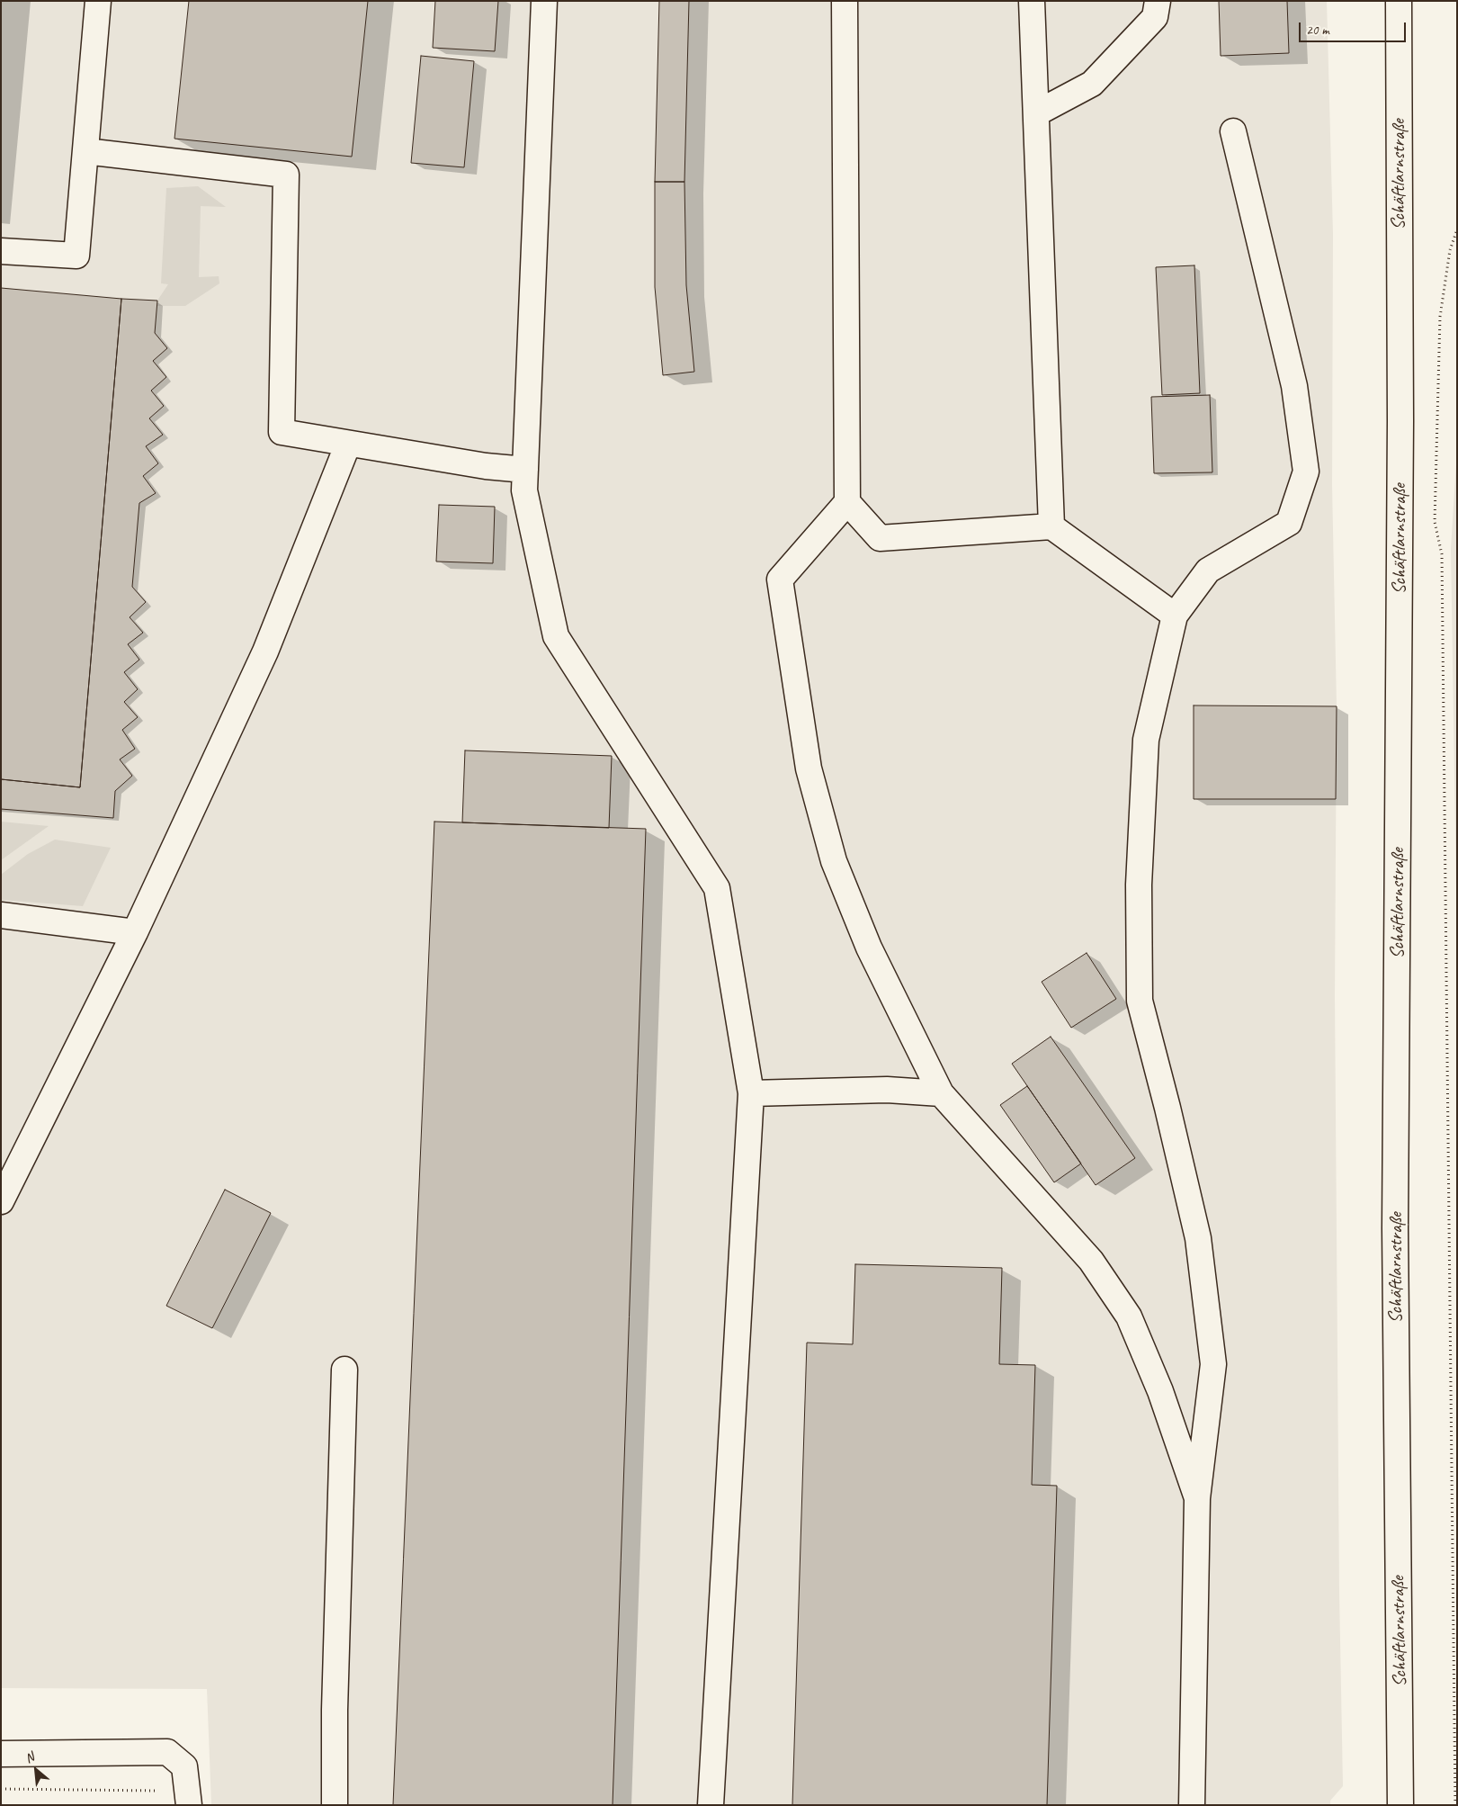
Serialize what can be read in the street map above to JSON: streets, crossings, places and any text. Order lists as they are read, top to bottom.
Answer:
{
  "streets": {
    "main road": ["Schäftlarnstraße"]
  },
  "scale_bar": "20 m",
  "north": "top left"
}
